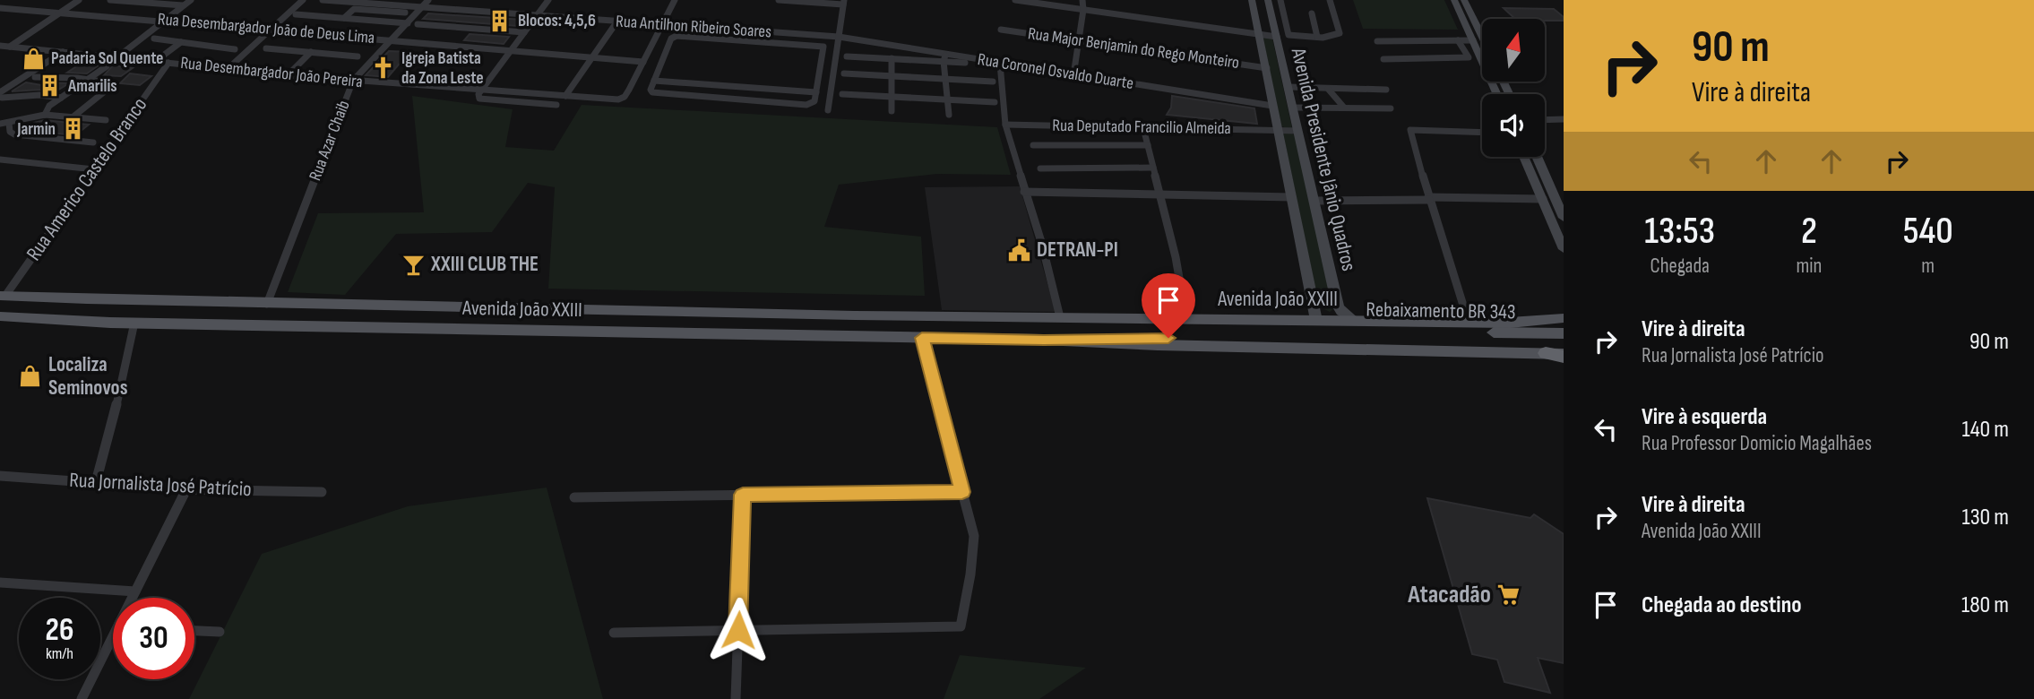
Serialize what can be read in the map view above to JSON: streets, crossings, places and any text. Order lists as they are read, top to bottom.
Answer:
{
  "streets": {
    "main road": ["Avenida João XXIII", "Rebaixamento BR 343"],
    "street": [
      "Rua Antilhon Ribeiro Soares",
      "Rua Desembargador João de Deus Lima",
      "Rua Major Benjamin do Rego Monteiro",
      "Rua Coronel Osvaldo Duarte",
      "Rua Desembargador João Pereira",
      "Rua Deputado Francilio Almeida",
      "Rua Azar Chaib",
      "Avenida Presidente Jânio Quadros",
      "Rua Americo Castelo Branco",
      "Rua Jornalista José Patrício"
    ]
  },
  "crossings": [
    ["Rua Antilhon Ribeiro Soares", "Rua Coronel Osvaldo Duarte"],
    ["Rua Antilhon Ribeiro Soares", "Rua Azar Chaib"],
    ["Rua Desembargador João de Deus Lima", "Rua Desembargador João Pereira"],
    ["Rua Desembargador João de Deus Lima", "Rua Azar Chaib"],
    ["Rua Major Benjamin do Rego Monteiro", "Avenida Presidente Jânio Quadros"],
    ["Rua Coronel Osvaldo Duarte", "Avenida Presidente Jânio Quadros"],
    ["Rua Desembargador João Pereira", "Rua Azar Chaib"],
    ["Rua Desembargador João Pereira", "Rua Americo Castelo Branco"],
    ["Rua Deputado Francilio Almeida", "Avenida Presidente Jânio Quadros"],
    ["Rua Azar Chaib", "Avenida João XXIII"],
    ["Avenida Presidente Jânio Quadros", "Avenida João XXIII"],
    ["Avenida Presidente Jânio Quadros", "Rebaixamento BR 343"],
    ["Rua Americo Castelo Branco", "Avenida João XXIII"],
    ["Avenida João XXIII", "Rebaixamento BR 343"]
  ],
  "places": {
    "building": ["Blocos: 4,5,6", "Amarilis", "Jarmin"],
    "shop": ["Padaria Sol Quente", "Localiza Seminovos"],
    "church": ["Igreja Batista da Zona Leste"],
    "public building": ["DETRAN-PI"],
    "bar": ["XXIII CLUB THE"],
    "supermarket": ["Atacadão"]
  },
  "north": "top",
  "page": {
    "turn": ["90 m", "Vire à direita"],
    "eta": [
      "13:53",
      "Chegada",
      "2",
      "min",
      "540",
      "m"
    ],
    "list": [
      {
        "name": "Vire à direita",
        "note": "Rua Jornalista José Patrício",
        "value": "90 m"
      },
      {
        "name": "Vire à esquerda",
        "note": "Rua Professor Domicio Magalhães",
        "value": "140 m"
      },
      {
        "name": "Vire à direita",
        "note": "Avenida João XXIII",
        "value": "130 m"
      },
      {
        "name": "Chegada ao destino",
        "value": "180 m"
      }
    ],
    "speed": "26 km/h",
    "limit": "30"
  }
}
